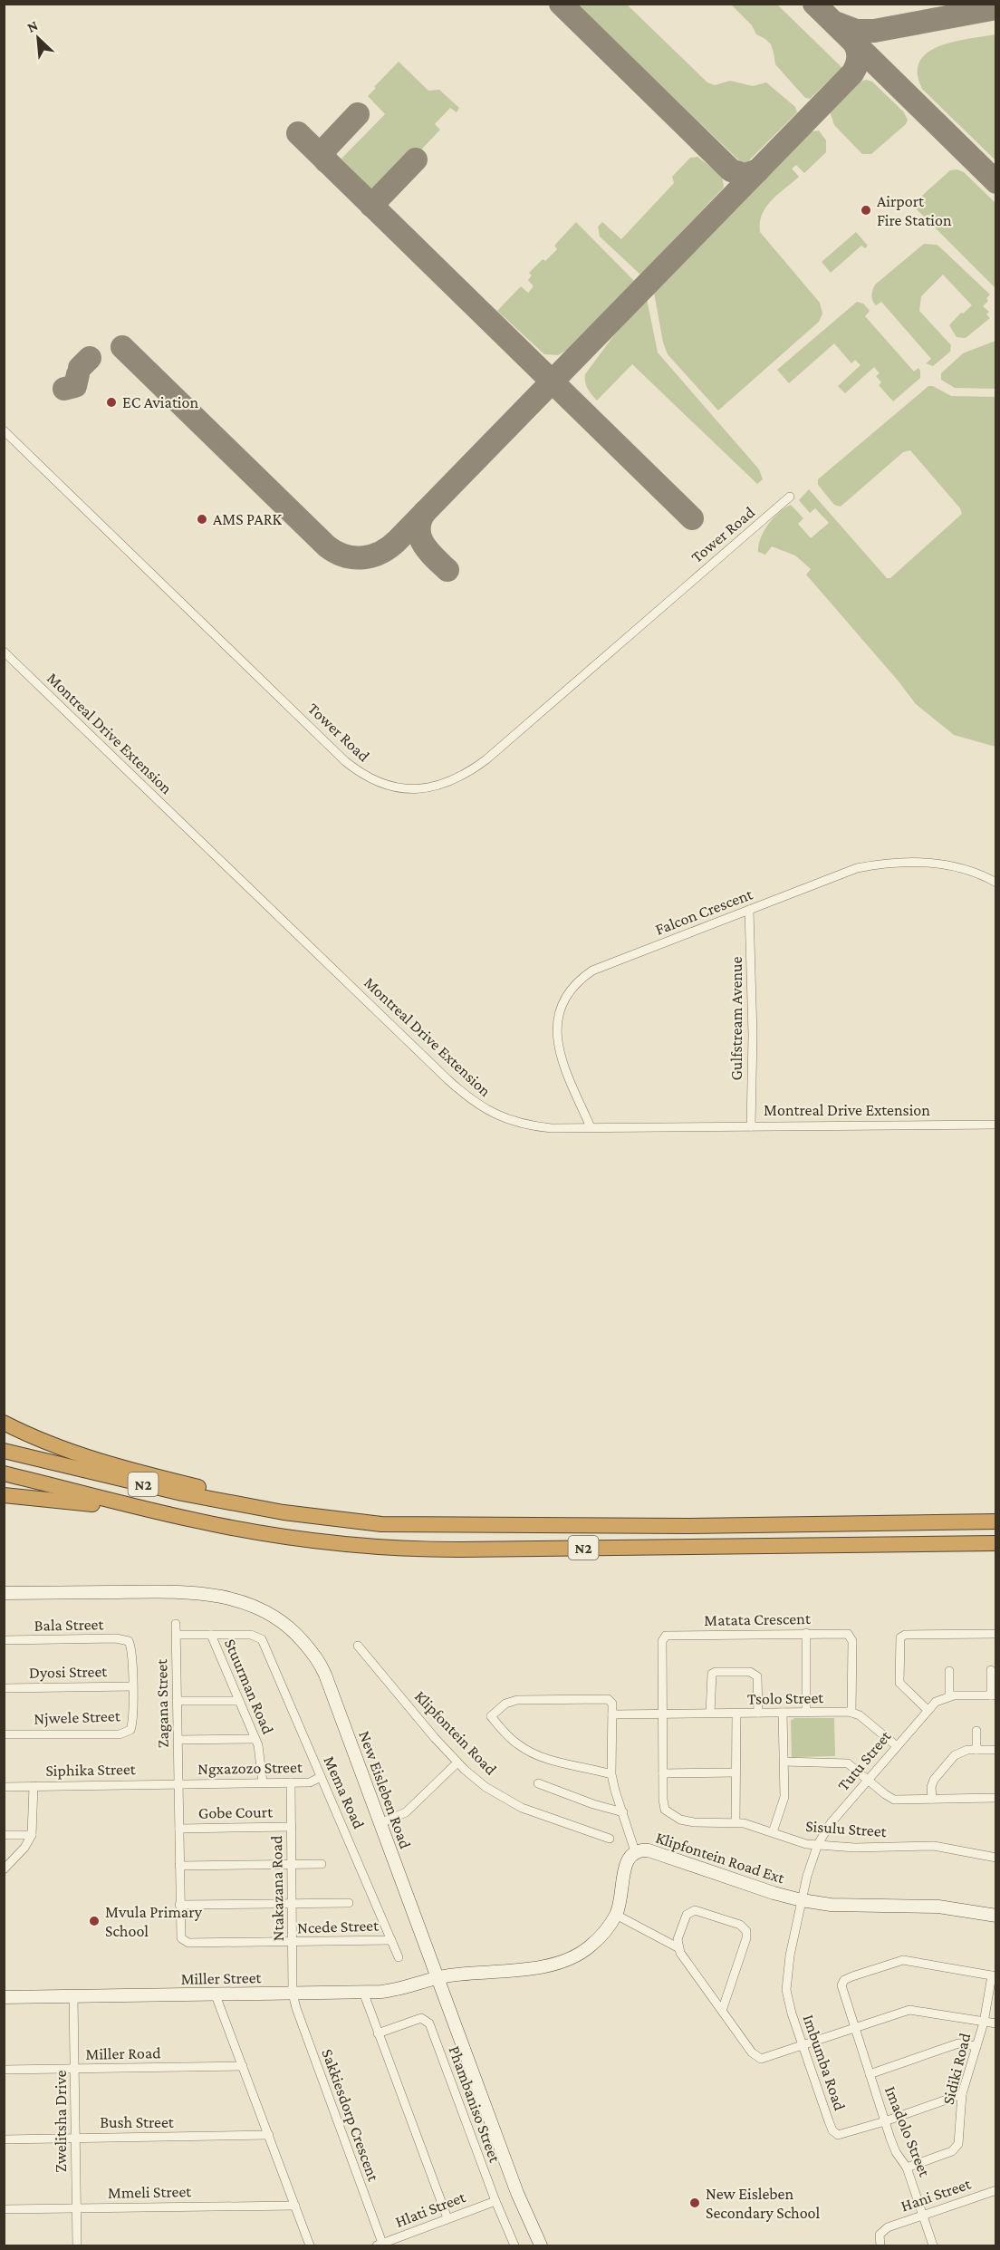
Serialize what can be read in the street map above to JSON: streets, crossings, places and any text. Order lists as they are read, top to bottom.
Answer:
{
  "streets": {
    "highway": ["N2"],
    "street": [
      "Tower Road",
      "Montreal Drive Extension",
      "Falcon Crescent",
      "Gulfstream Avenue",
      "Matata Crescent",
      "Bala Street",
      "Dyosi Street",
      "Stuurman Road",
      "Tsolo Street",
      "Zagana Street",
      "Njwele Street",
      "Klipfontein Road",
      "Tutu Street",
      "Ngxazozo Street",
      "Siphika Street",
      "New Eisleben Road",
      "Mema Road",
      "Gobe Court",
      "Sisulu Street",
      "Klipfontein Road Ext",
      "Ntakazana Road",
      "Ncede Street",
      "Miller Street",
      "Miller Road",
      "Imbumba Road",
      "Sidiki Road",
      "Phambaniso Street",
      "Sakkiesdorp Crescent",
      "Zwelitsha Drive",
      "Bush Street",
      "Imadolo Street",
      "Mmeli Street",
      "Hani Street",
      "Hlati Street"
    ]
  },
  "crossings": [
    ["Montreal Drive Extension", "Falcon Crescent"],
    ["Montreal Drive Extension", "Gulfstream Avenue"],
    ["Falcon Crescent", "Gulfstream Avenue"],
    ["Matata Crescent", "Tsolo Street"],
    ["Matata Crescent", "Sisulu Street"],
    ["Bala Street", "Njwele Street"],
    ["Dyosi Street", "Njwele Street"],
    ["Stuurman Road", "Ngxazozo Street"],
    ["Stuurman Road", "Mema Road"],
    ["Tsolo Street", "Sisulu Street"],
    ["Zagana Street", "Ngxazozo Street"],
    ["Zagana Street", "Siphika Street"],
    ["Zagana Street", "Gobe Court"],
    ["Zagana Street", "Ncede Street"],
    ["Tutu Street", "Sisulu Street"],
    ["Tutu Street", "Klipfontein Road Ext"],
    ["Tutu Street", "Imbumba Road"],
    ["Ngxazozo Street", "Siphika Street"],
    ["Ngxazozo Street", "Mema Road"],
    ["Ngxazozo Street", "Ntakazana Road"],
    ["New Eisleben Road", "Klipfontein Road Ext"],
    ["New Eisleben Road", "Miller Street"],
    ["Mema Road", "Ncede Street"],
    ["Gobe Court", "Ntakazana Road"],
    ["Klipfontein Road Ext", "Miller Street"],
    ["Klipfontein Road Ext", "Imbumba Road"],
    ["Ntakazana Road", "Ncede Street"],
    ["Ntakazana Road", "Miller Street"],
    ["Ntakazana Road", "Sakkiesdorp Crescent"],
    ["Miller Street", "Sakkiesdorp Crescent"],
    ["Miller Street", "Zwelitsha Drive"],
    ["Miller Road", "Zwelitsha Drive"],
    ["Imbumba Road", "Sidiki Road"],
    ["Imbumba Road", "Imadolo Street"],
    ["Sidiki Road", "Imadolo Street"],
    ["Phambaniso Street", "Hlati Street"],
    ["Sakkiesdorp Crescent", "Hlati Street"],
    ["Zwelitsha Drive", "Bush Street"],
    ["Zwelitsha Drive", "Mmeli Street"],
    ["Imadolo Street", "Hani Street"]
  ],
  "places": [
    "Airport Fire Station",
    "EC Aviation",
    "AMS PARK",
    "Mvula Primary School",
    "New Eisleben Secondary School"
  ],
  "north": "top left"
}
